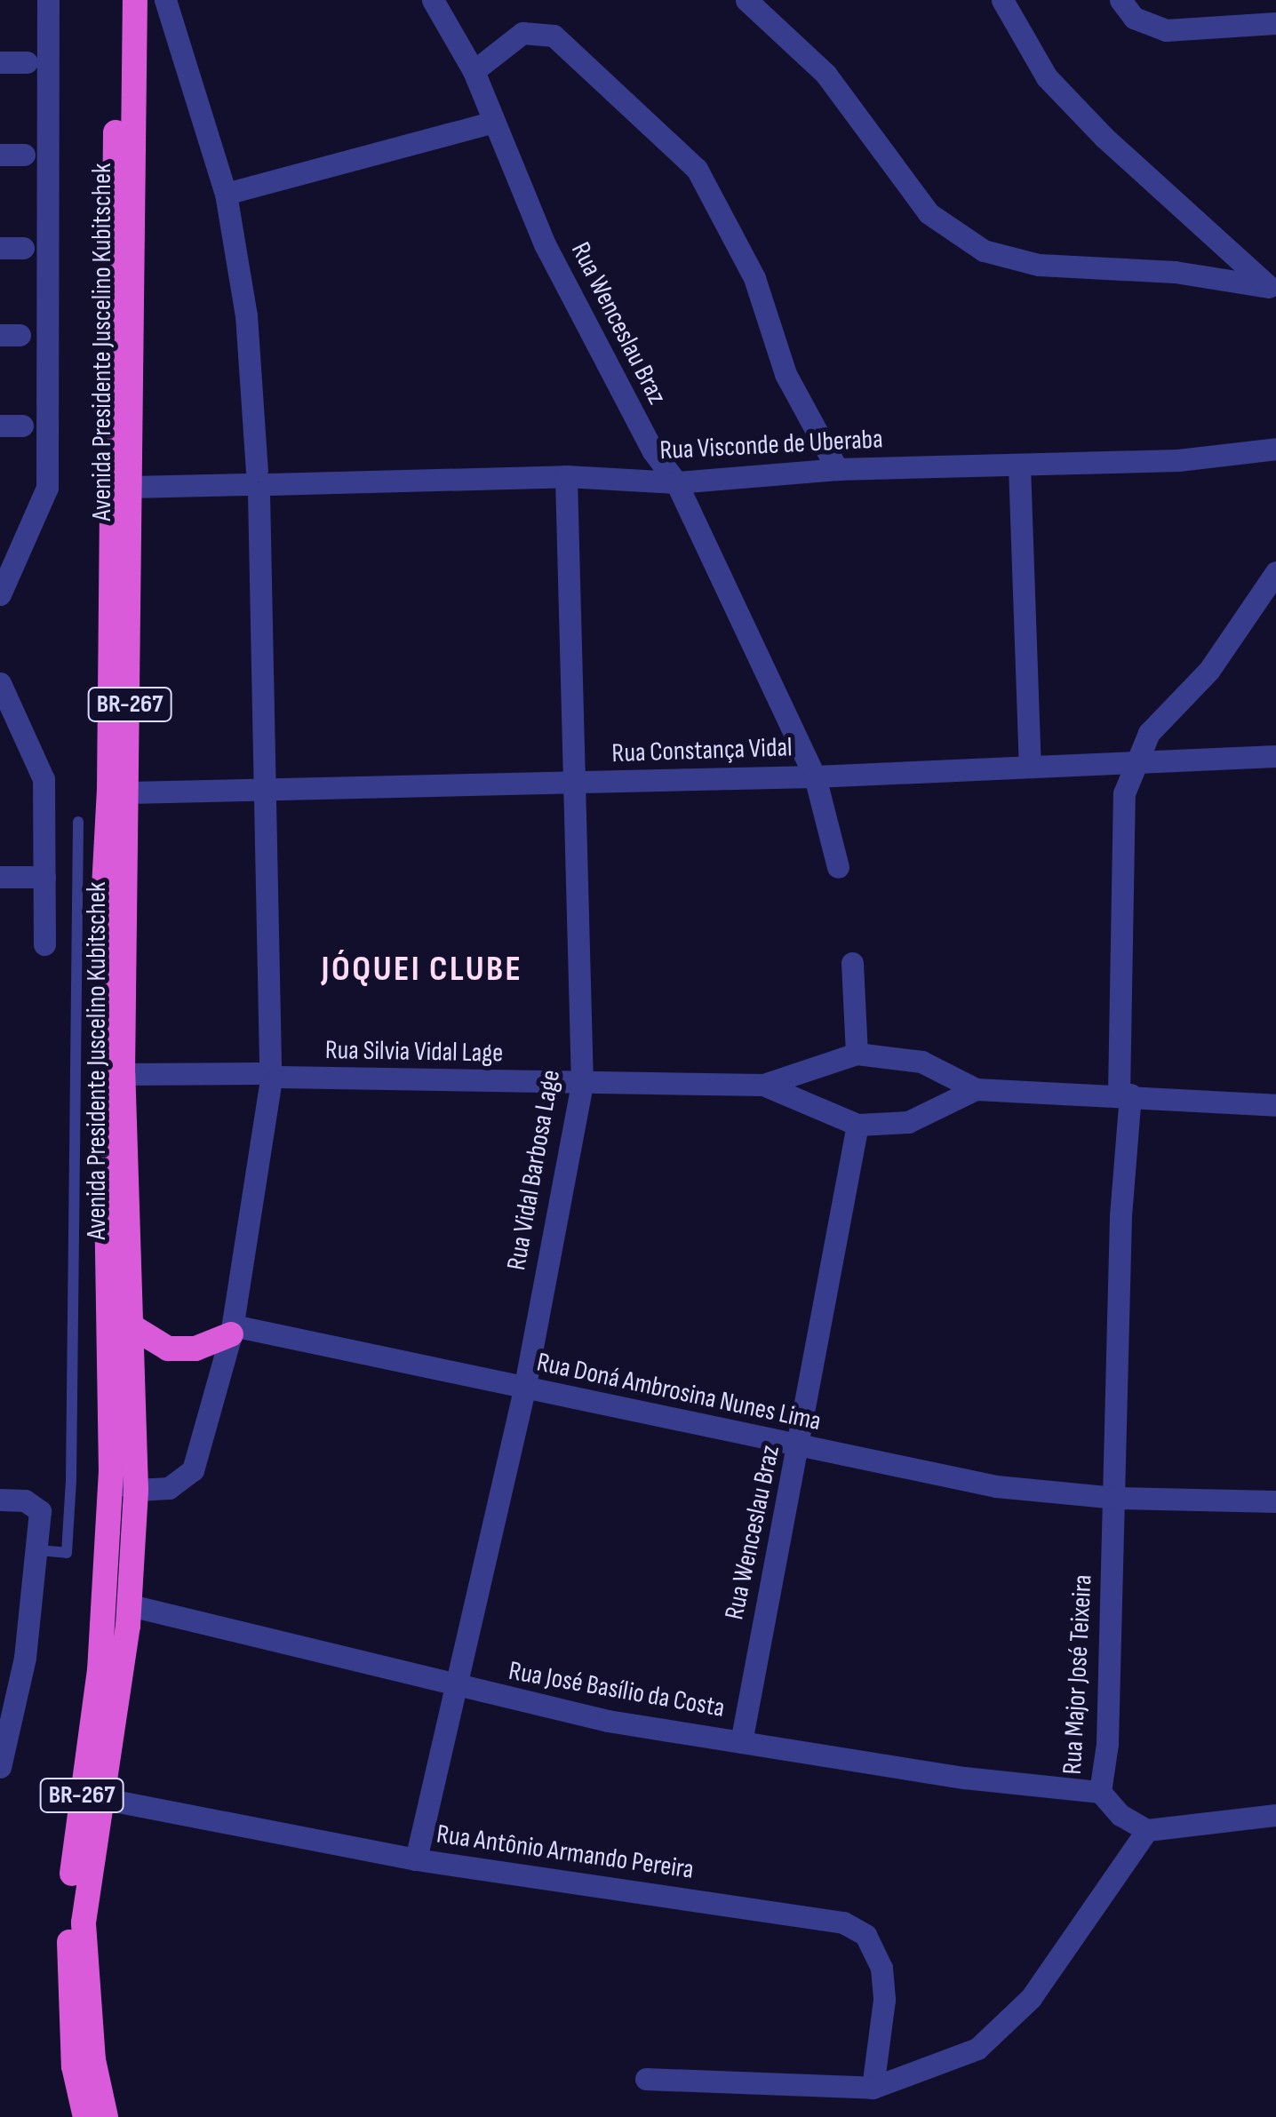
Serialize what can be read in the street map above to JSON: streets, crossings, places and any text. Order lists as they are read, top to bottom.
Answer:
{
  "streets": {
    "highway": ["Avenida Presidente Juscelino Kubitschek", "BR-267"],
    "street": [
      "Rua Wenceslau Braz",
      "Rua Visconde de Uberaba",
      "Rua Constança Vidal",
      "Rua Silvia Vidal Lage",
      "Rua Vidal Barbosa Lage",
      "Rua Doná Ambrosina Nunes Lima",
      "Rua Major José Teixeira",
      "Rua José Basílio da Costa",
      "Rua Antônio Armando Pereira"
    ]
  },
  "crossings": [
    ["Rua Wenceslau Braz", "Rua Visconde de Uberaba"],
    ["Rua Wenceslau Braz", "Rua Constança Vidal"],
    ["Rua Wenceslau Braz", "Rua Silvia Vidal Lage"],
    ["Rua Wenceslau Braz", "Rua Doná Ambrosina Nunes Lima"],
    ["Rua Wenceslau Braz", "Rua José Basílio da Costa"],
    ["Avenida Presidente Juscelino Kubitschek", "Rua Visconde de Uberaba"],
    ["Avenida Presidente Juscelino Kubitschek", "Rua Constança Vidal"],
    ["Avenida Presidente Juscelino Kubitschek", "Rua Silvia Vidal Lage"],
    ["Avenida Presidente Juscelino Kubitschek", "Rua José Basílio da Costa"],
    ["Avenida Presidente Juscelino Kubitschek", "Rua Antônio Armando Pereira"],
    ["Rua Visconde de Uberaba", "Rua Vidal Barbosa Lage"],
    ["Rua Constança Vidal", "Rua Vidal Barbosa Lage"],
    ["Rua Constança Vidal", "Rua Major José Teixeira"],
    ["Rua Silvia Vidal Lage", "Rua Vidal Barbosa Lage"],
    ["Rua Silvia Vidal Lage", "Rua Major José Teixeira"],
    ["Rua Vidal Barbosa Lage", "Rua Doná Ambrosina Nunes Lima"],
    ["Rua Vidal Barbosa Lage", "Rua José Basílio da Costa"],
    ["Rua Vidal Barbosa Lage", "Rua Antônio Armando Pereira"],
    ["Rua Doná Ambrosina Nunes Lima", "Rua Major José Teixeira"],
    ["Rua Major José Teixeira", "Rua José Basílio da Costa"]
  ],
  "districts": ["JÓQUEI CLUBE"]
}
